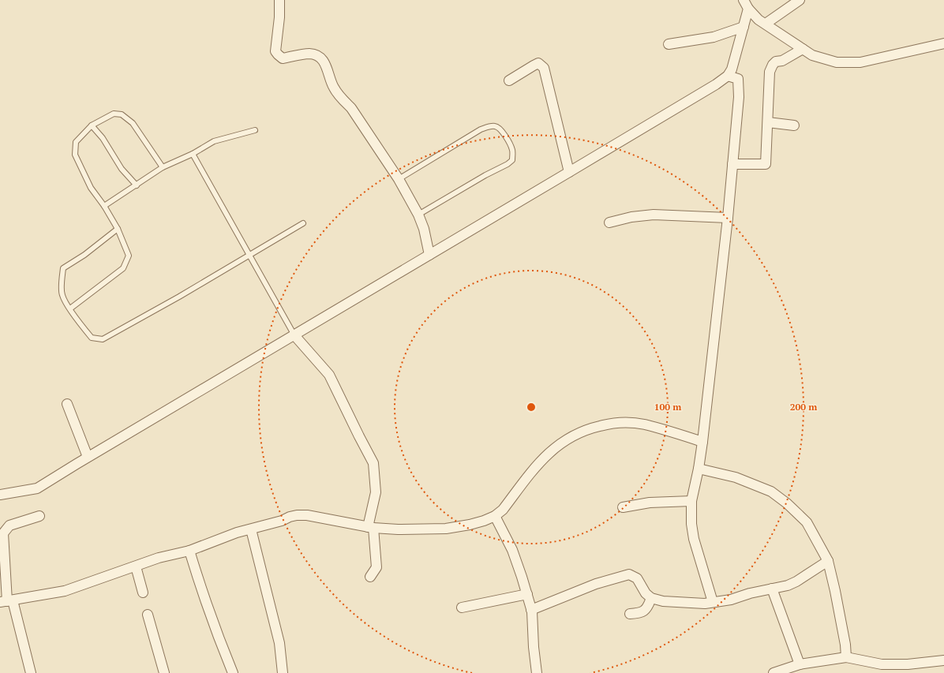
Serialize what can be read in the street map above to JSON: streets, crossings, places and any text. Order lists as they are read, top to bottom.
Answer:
{
  "rings": ["100 m", "200 m"]
}
